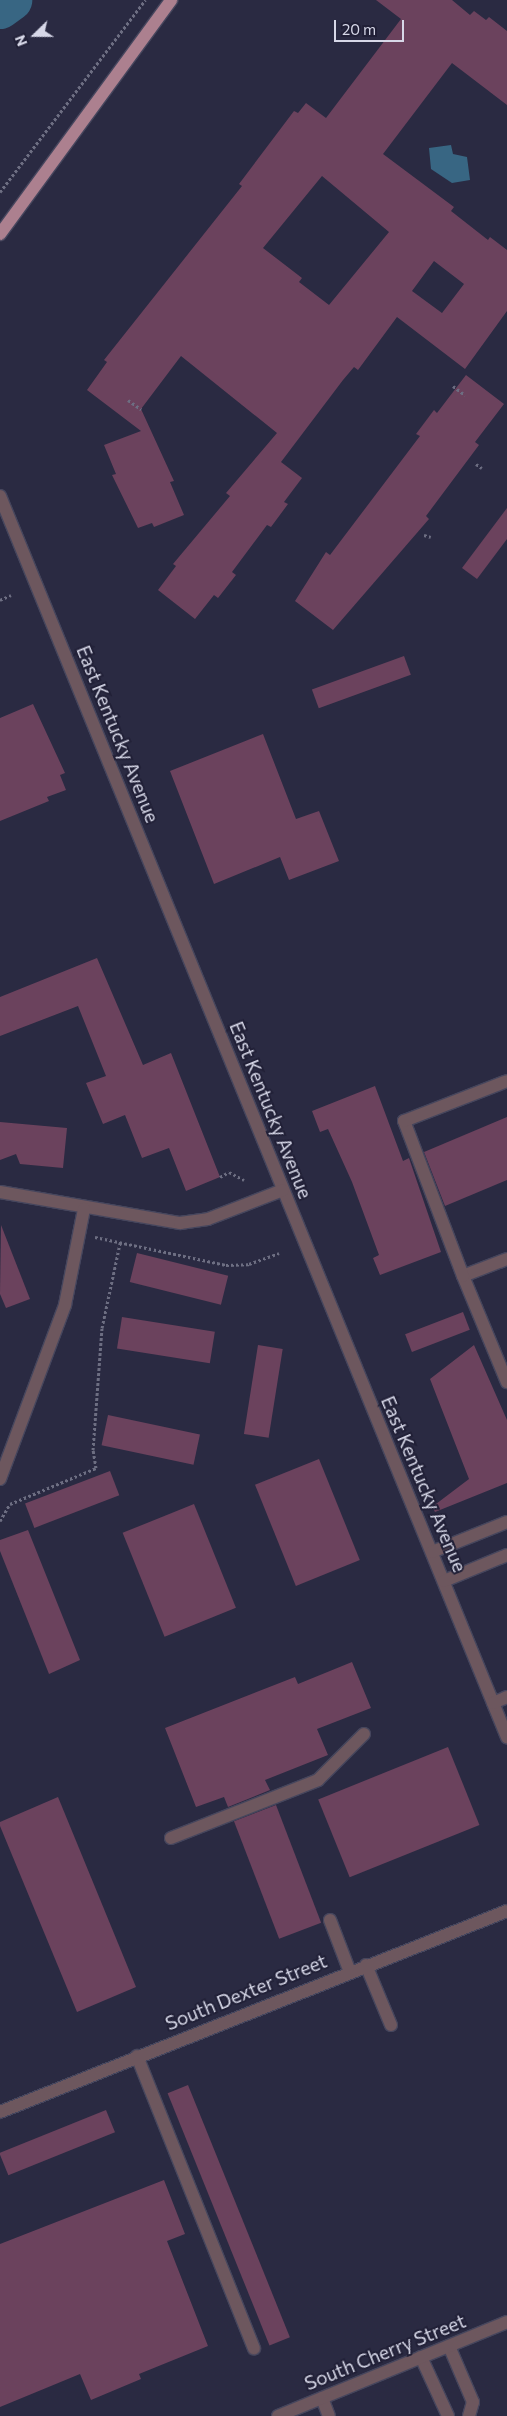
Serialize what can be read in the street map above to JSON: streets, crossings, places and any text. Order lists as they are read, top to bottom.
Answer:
{
  "streets": {
    "street": ["East Kentucky Avenue", "South Dexter Street", "South Cherry Street"]
  },
  "scale_bar": "20 m",
  "north": "left"
}
